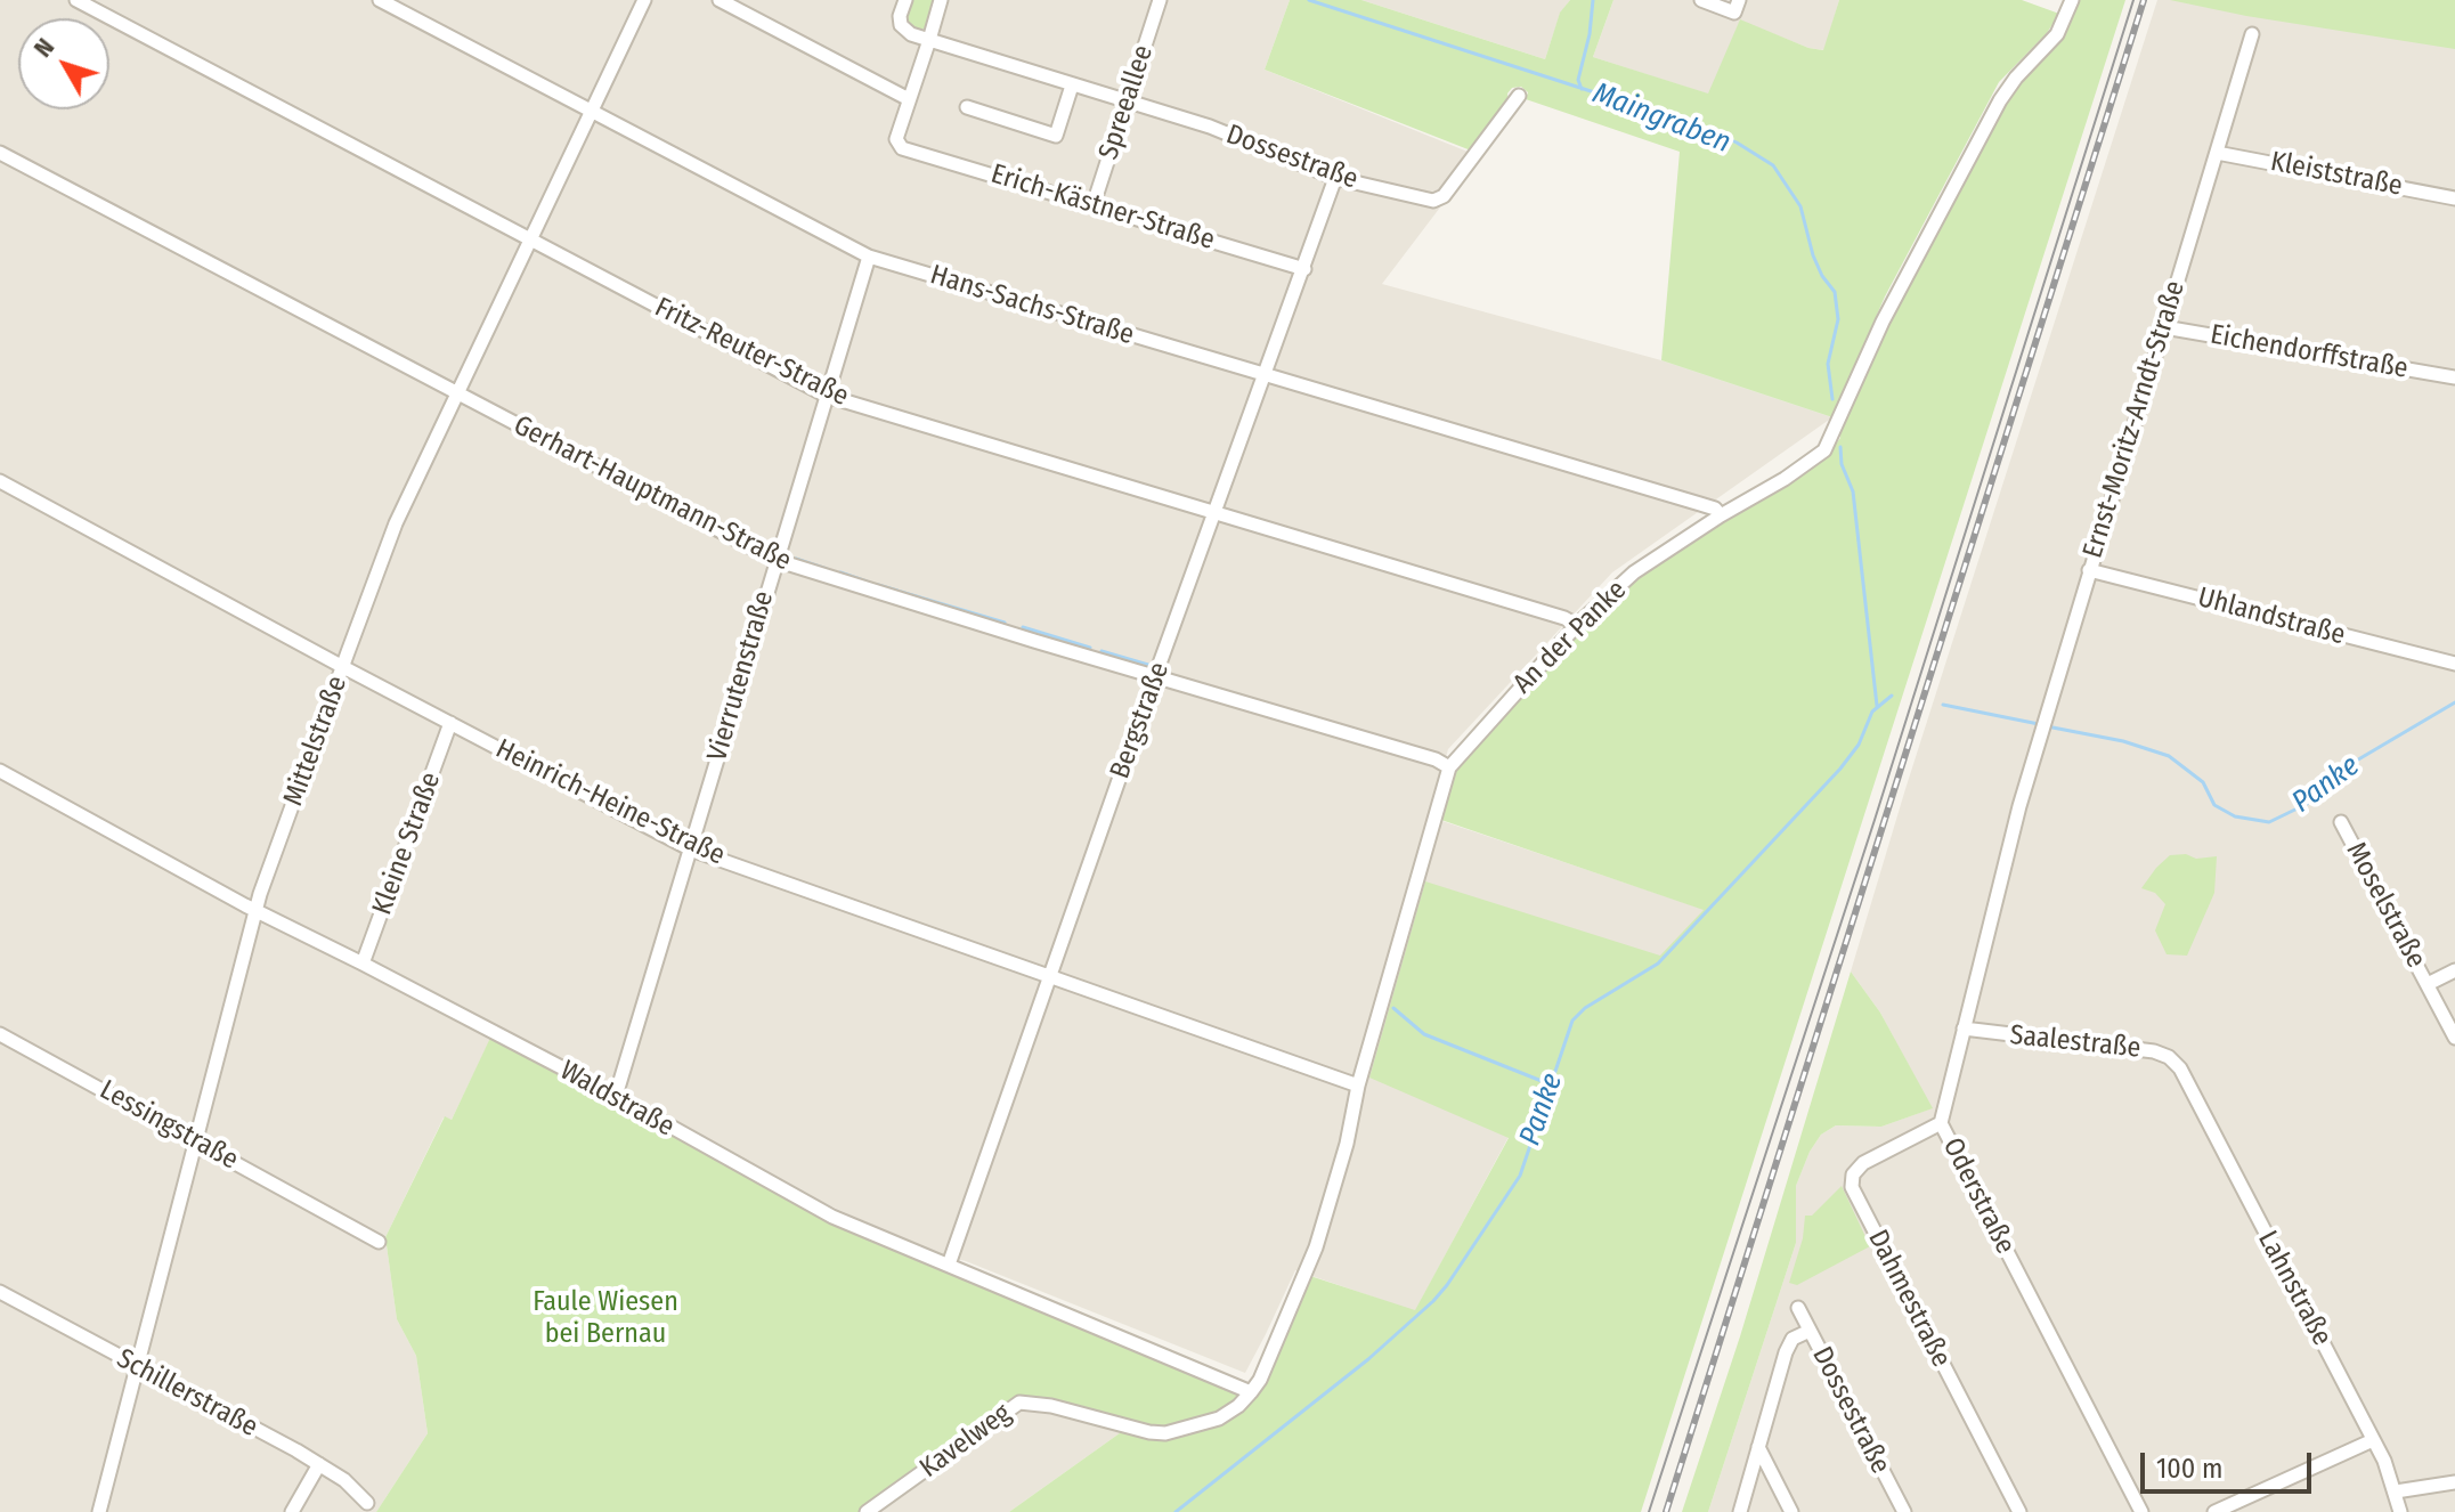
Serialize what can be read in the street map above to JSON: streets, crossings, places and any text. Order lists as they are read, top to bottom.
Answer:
{
  "streets": {
    "street": [
      "Spreeallee",
      "Dossestraße",
      "Kleiststraße",
      "Erich-Kästner-Straße",
      "Hans-Sachs-Straße",
      "Fritz-Reuter-Straße",
      "Eichendorffstraße",
      "Ernst-Moritz-Arndt-Straße",
      "Gerhart-Hauptmann-Straße",
      "Uhlandstraße",
      "An der Panke",
      "Vierrutenstraße",
      "Bergstraße",
      "Mittelstraße",
      "Heinrich-Heine-Straße",
      "Kleine Straße",
      "Moselstraße",
      "Saalestraße",
      "Waldstraße",
      "Lessingstraße",
      "Oderstraße",
      "Lahnstraße",
      "Dahmestraße",
      "Schillerstraße",
      "Kavelweg"
    ]
  },
  "crossings": [
    ["Spreeallee", "Dossestraße"],
    ["Spreeallee", "Erich-Kästner-Straße"],
    ["Dossestraße", "Bergstraße"],
    ["Kleiststraße", "Ernst-Moritz-Arndt-Straße"],
    ["Erich-Kästner-Straße", "Bergstraße"],
    ["Hans-Sachs-Straße", "An der Panke"],
    ["Hans-Sachs-Straße", "Vierrutenstraße"],
    ["Hans-Sachs-Straße", "Bergstraße"],
    ["Hans-Sachs-Straße", "Mittelstraße"],
    ["Fritz-Reuter-Straße", "An der Panke"],
    ["Fritz-Reuter-Straße", "Vierrutenstraße"],
    ["Fritz-Reuter-Straße", "Bergstraße"],
    ["Fritz-Reuter-Straße", "Mittelstraße"],
    ["Eichendorffstraße", "Ernst-Moritz-Arndt-Straße"],
    ["Ernst-Moritz-Arndt-Straße", "Uhlandstraße"],
    ["Ernst-Moritz-Arndt-Straße", "Oderstraße"],
    ["Gerhart-Hauptmann-Straße", "An der Panke"],
    ["Gerhart-Hauptmann-Straße", "Vierrutenstraße"],
    ["Gerhart-Hauptmann-Straße", "Bergstraße"],
    ["Gerhart-Hauptmann-Straße", "Mittelstraße"],
    ["An der Panke", "Heinrich-Heine-Straße"],
    ["An der Panke", "Waldstraße"],
    ["An der Panke", "Kavelweg"],
    ["Vierrutenstraße", "Heinrich-Heine-Straße"],
    ["Vierrutenstraße", "Waldstraße"],
    ["Bergstraße", "Heinrich-Heine-Straße"],
    ["Bergstraße", "Waldstraße"],
    ["Mittelstraße", "Heinrich-Heine-Straße"],
    ["Mittelstraße", "Waldstraße"],
    ["Mittelstraße", "Lessingstraße"],
    ["Mittelstraße", "Schillerstraße"],
    ["Heinrich-Heine-Straße", "Kleine Straße"],
    ["Kleine Straße", "Waldstraße"],
    ["Saalestraße", "Oderstraße"],
    ["Saalestraße", "Lahnstraße"],
    ["Waldstraße", "Kavelweg"],
    ["Oderstraße", "Dahmestraße"]
  ],
  "water": ["Maingraben", "Panke"],
  "parks": ["Faule Wiesen bei Bernau"],
  "scale_bar": "100 m",
  "north": "top left"
}
